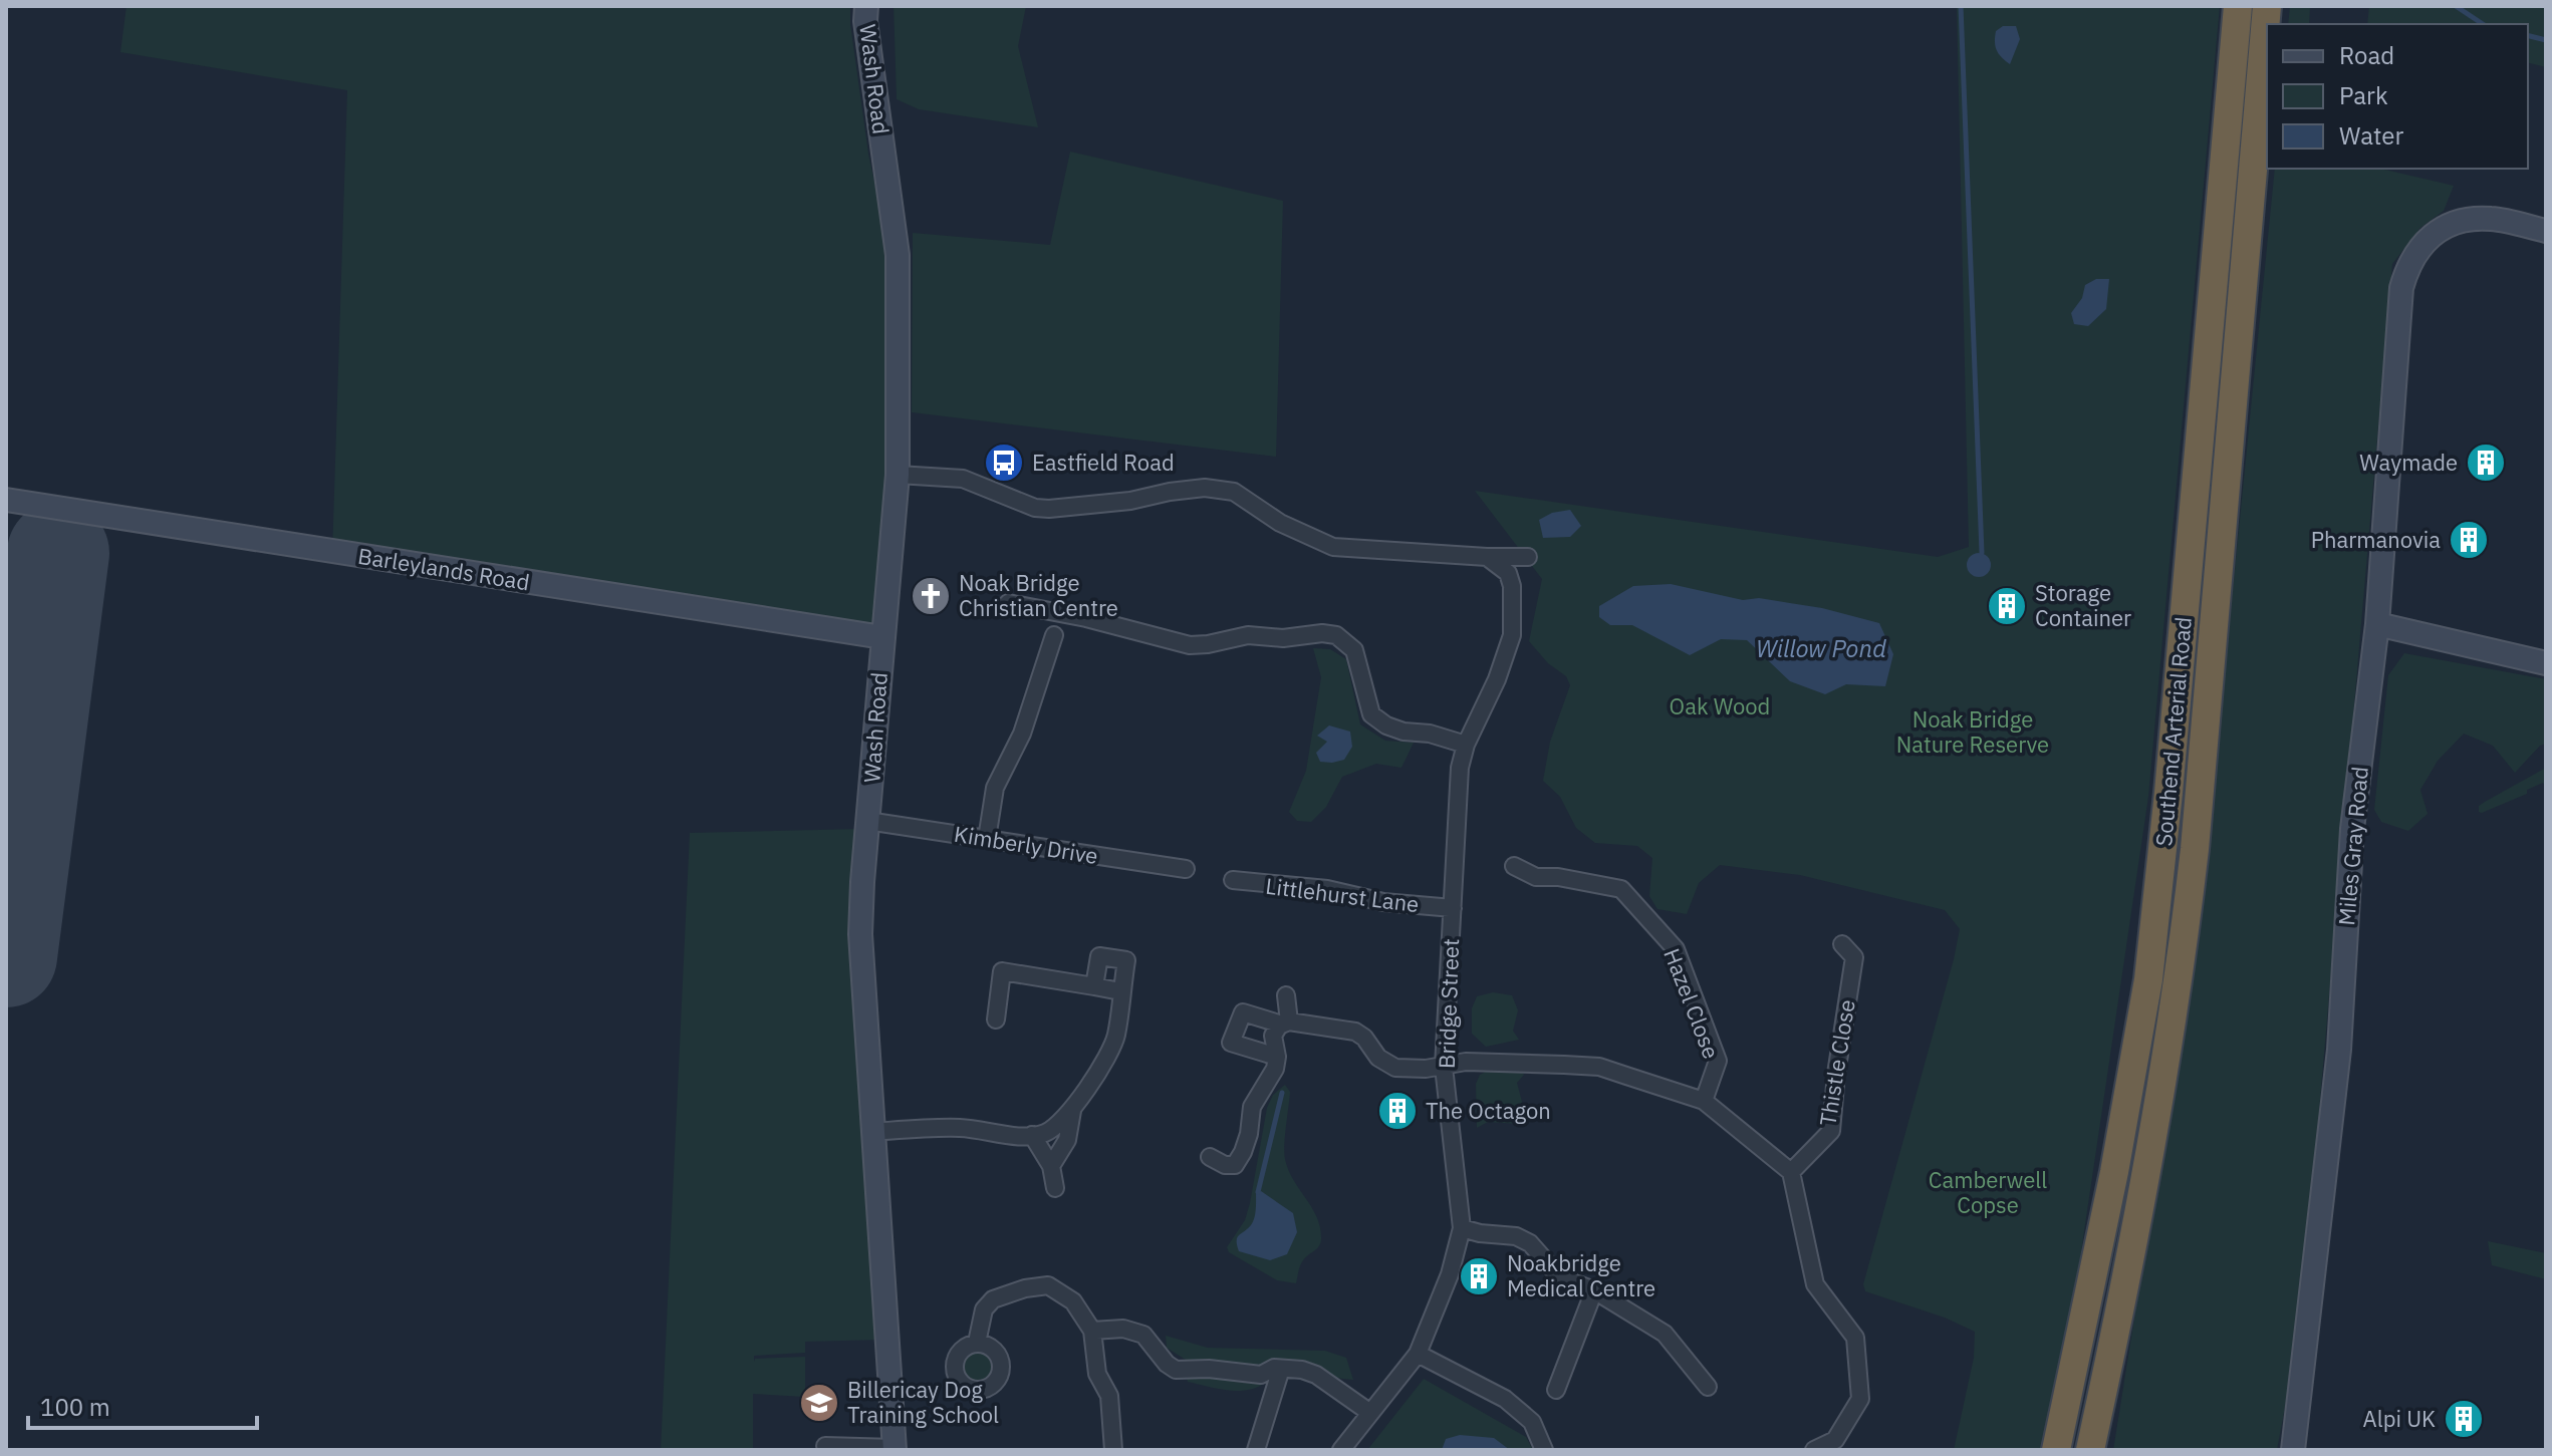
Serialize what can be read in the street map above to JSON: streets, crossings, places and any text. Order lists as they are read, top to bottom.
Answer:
{
  "streets": {
    "highway": ["Southend Arterial Road"],
    "street": [
      "Wash Road",
      "Barleylands Road",
      "Kimberly Drive",
      "Miles Gray Road",
      "Littlehurst Lane",
      "Bridge Street",
      "Hazel Close",
      "Thistle Close"
    ]
  },
  "crossings": [
    ["Wash Road", "Barleylands Road"],
    ["Wash Road", "Kimberly Drive"],
    ["Littlehurst Lane", "Bridge Street"]
  ],
  "water": ["Willow Pond"],
  "parks": ["Oak Wood", "Noak Bridge Nature Reserve", "Camberwell Copse"],
  "places": {
    "bus stop": ["Eastfield Road"],
    "building": [
      "Waymade",
      "Pharmanovia",
      "Storage Container",
      "The Octagon",
      "Noakbridge Medical Centre",
      "Alpi UK"
    ],
    "church": ["Noak Bridge Christian Centre"],
    "school or university": ["Billericay Dog Training School"]
  },
  "legend": ["Road", "Park", "Water"],
  "scale_bar": "100 m"
}
